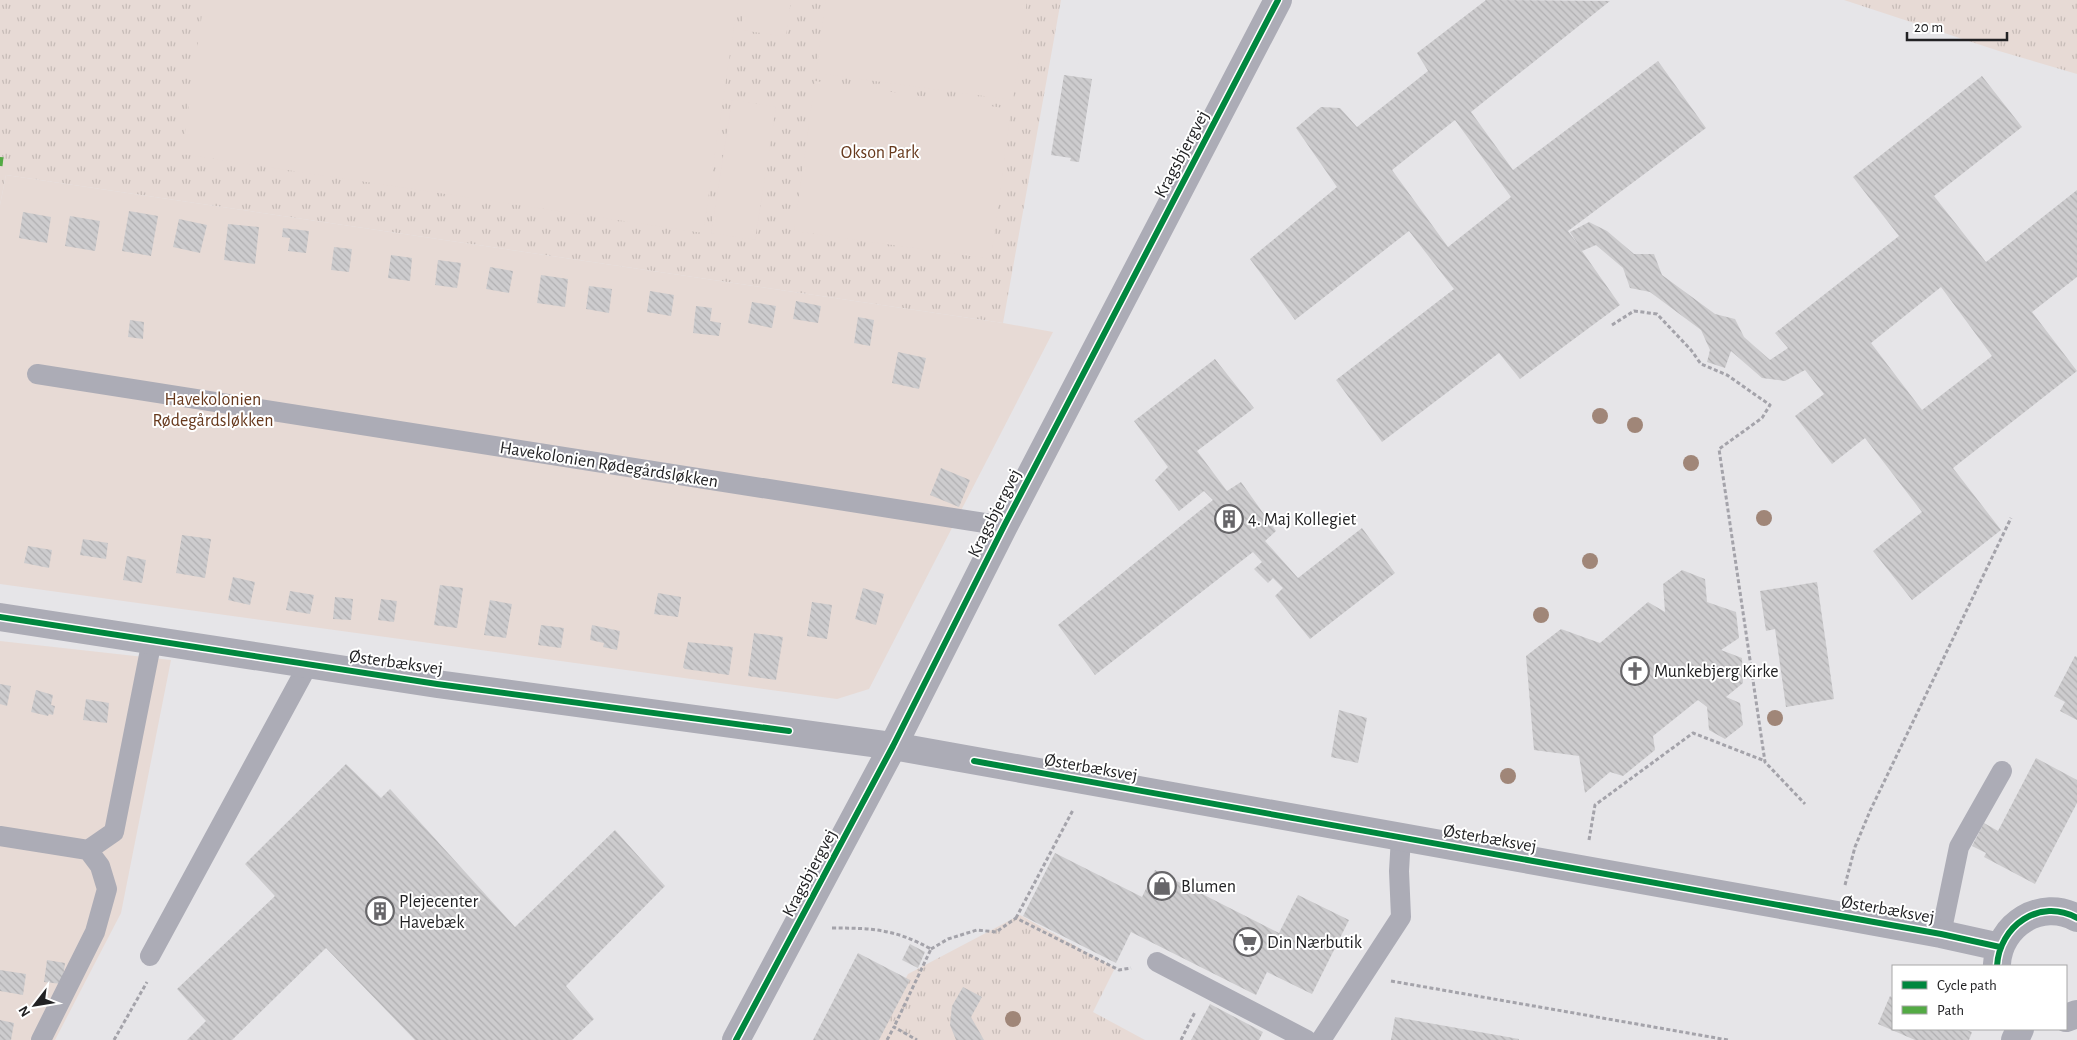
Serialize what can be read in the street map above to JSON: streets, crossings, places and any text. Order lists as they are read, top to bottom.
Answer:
{
  "streets": {
    "street": ["Kragsbjergvej", "Østerbæksvej"],
    "lane": ["Havekolonien Rødegårdsløkken"]
  },
  "crossings": [
    ["Kragsbjergvej", "Havekolonien Rødegårdsløkken"],
    ["Kragsbjergvej", "Østerbæksvej"]
  ],
  "parks": ["Okson Park", "Havekolonien Rødegårdsløkken"],
  "places": {
    "building": ["4. Maj Kollegiet", "Plejecenter Havebæk"],
    "church": ["Munkebjerg Kirke"],
    "shop": ["Blumen"],
    "supermarket": ["Din Nærbutik"]
  },
  "legend": ["Cycle path", "Path"],
  "scale_bar": "20 m",
  "north": "bottom left"
}
